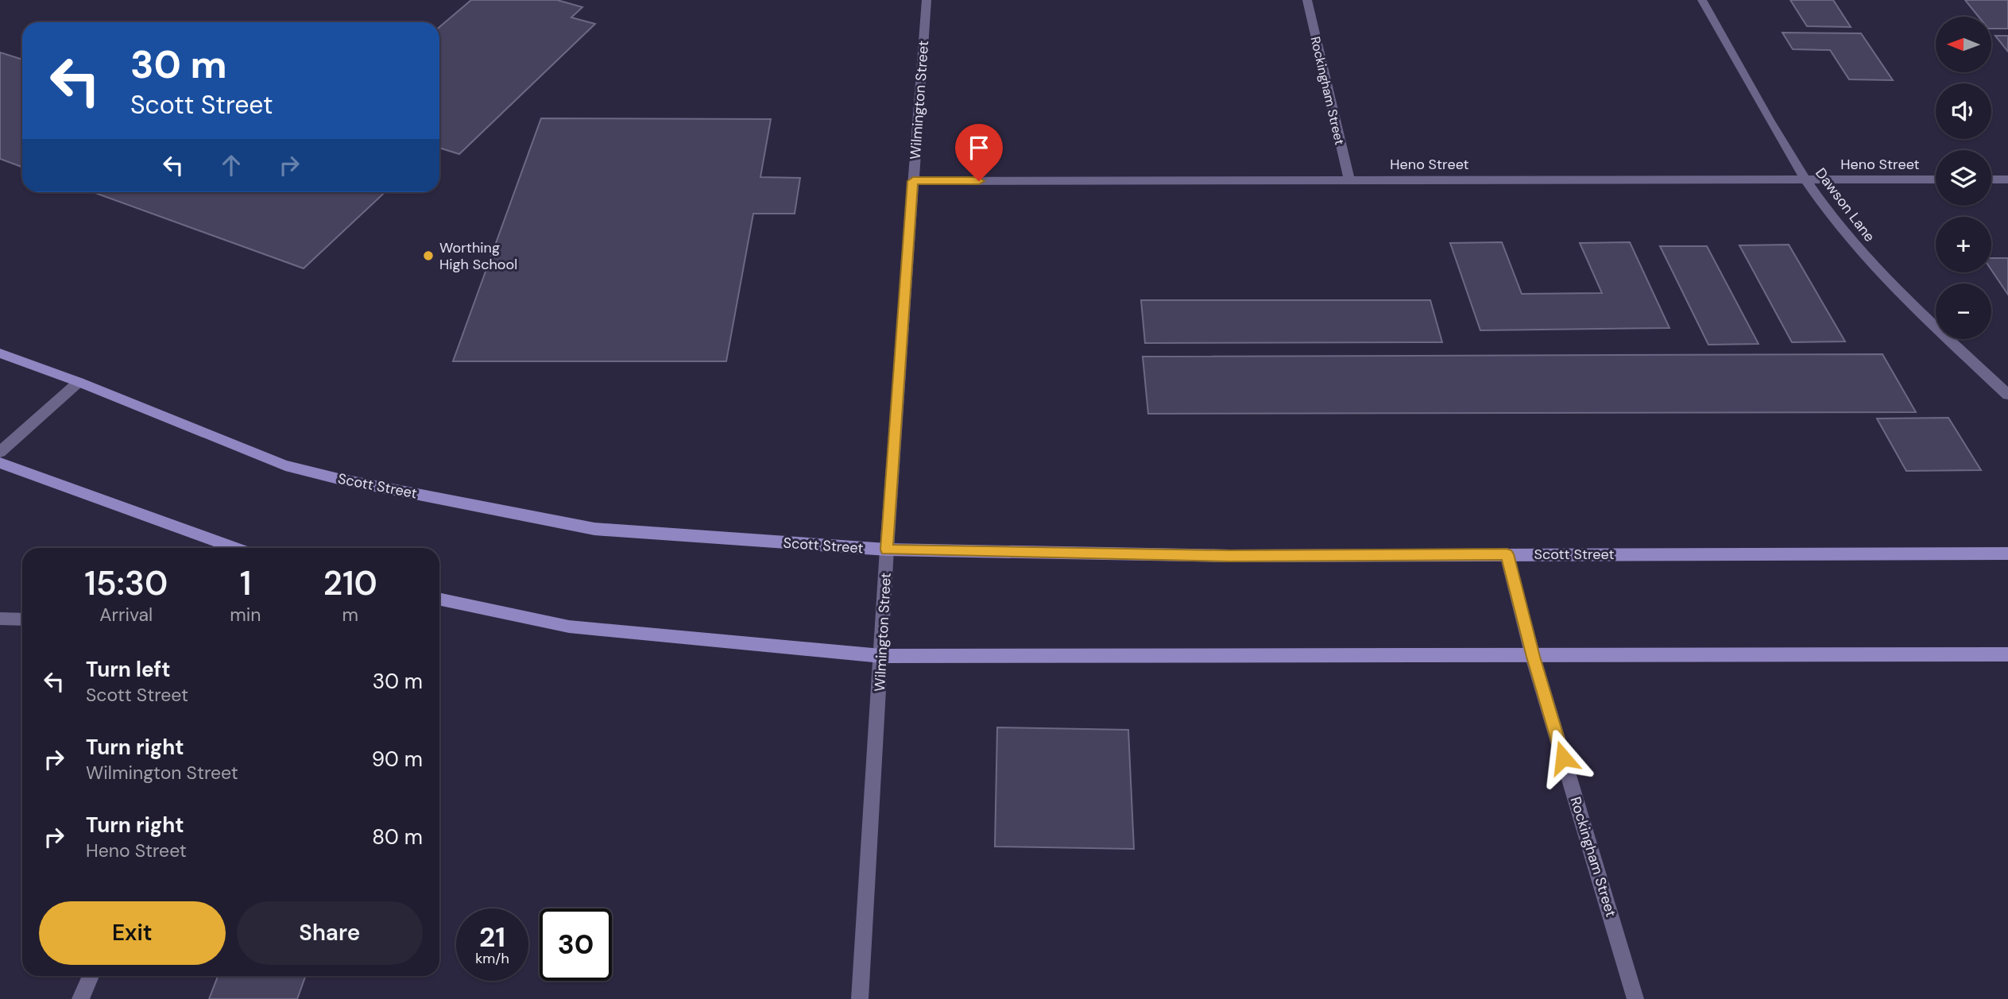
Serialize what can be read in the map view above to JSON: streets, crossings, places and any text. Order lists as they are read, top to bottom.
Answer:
{
  "streets": {
    "main road": ["Scott Street"],
    "street": [
      "Rockingham Street",
      "Wilmington Street",
      "Heno Street",
      "Dawson Lane"
    ]
  },
  "crossings": [
    ["Rockingham Street", "Heno Street"],
    ["Rockingham Street", "Scott Street"],
    ["Wilmington Street", "Heno Street"],
    ["Wilmington Street", "Scott Street"],
    ["Heno Street", "Dawson Lane"]
  ],
  "places": ["Worthing High School"],
  "north": "left",
  "page": {
    "map_buttons": ["+", "−"],
    "turn": ["30 m", "Scott Street"],
    "eta": [
      "15:30",
      "Arrival",
      "1",
      "min",
      "210",
      "m"
    ],
    "list": [
      {
        "name": "Turn left",
        "note": "Scott Street",
        "value": "30 m"
      },
      {
        "name": "Turn right",
        "note": "Wilmington Street",
        "value": "90 m"
      },
      {
        "name": "Turn right",
        "note": "Heno Street",
        "value": "80 m"
      }
    ],
    "buttons": ["Exit", "Share"],
    "speed": "21 km/h",
    "limit": "30"
  }
}
